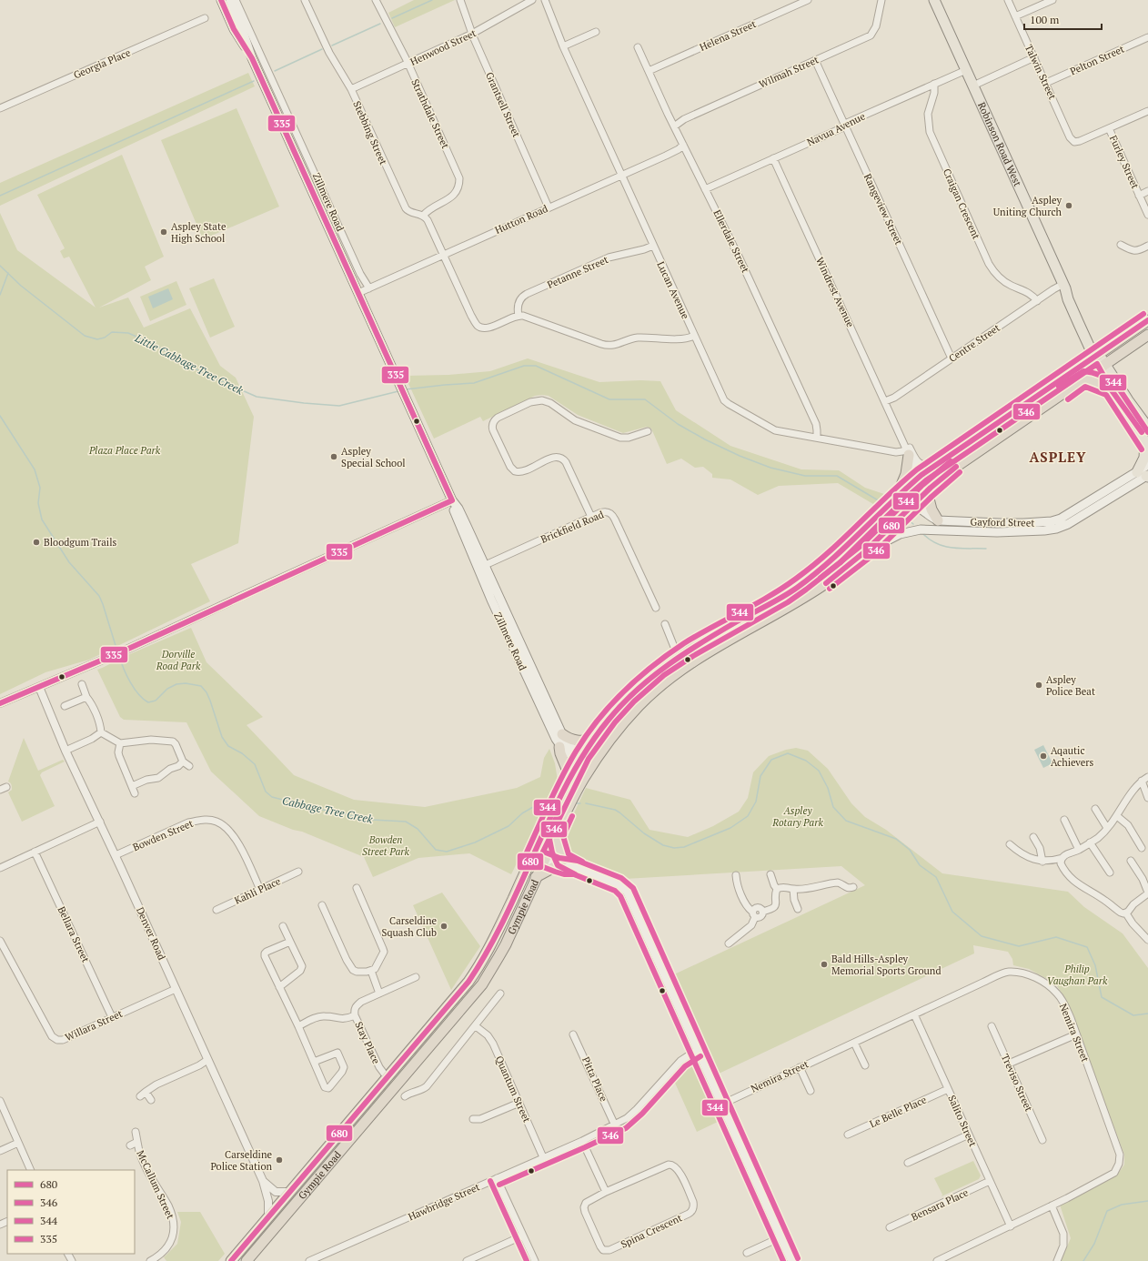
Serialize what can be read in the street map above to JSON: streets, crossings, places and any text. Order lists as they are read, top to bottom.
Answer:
{
  "streets": {
    "highway": ["Gympie Road"],
    "main road": ["Robinson Road West", "Zillmere Road", "Gayford Street"],
    "street": [
      "Helena Street",
      "Henwood Street",
      "Pelton Street",
      "Georgia Place",
      "Wilmah Street",
      "Talwin Street",
      "Grantsell Street",
      "Strathdale Street",
      "Navua Avenue",
      "Stebbing Street",
      "Furley Street",
      "Craigan Crescent",
      "Rangeview Street",
      "Hutton Road",
      "Ellerdale Street",
      "Petanne Street",
      "Lucan Avenue",
      "Windrest Avenue",
      "Centre Street",
      "Brickfield Road",
      "Bowden Street",
      "Kahli Place",
      "Denver Road",
      "Bellara Street",
      "Willara Street",
      "Nemira Street",
      "Stay Place",
      "Pitta Place",
      "Treviso Street",
      "Quantum Street",
      "Le Belle Place",
      "Salito Street",
      "McCallum Street",
      "Hawbridge Street",
      "Bensara Place",
      "Spina Crescent"
    ]
  },
  "crossings": [
    ["Helena Street", "Ellerdale Street"],
    ["Henwood Street", "Grantsell Street"],
    ["Henwood Street", "Strathdale Street"],
    ["Henwood Street", "Stebbing Street"],
    ["Pelton Street", "Talwin Street"],
    ["Wilmah Street", "Rangeview Street"],
    ["Wilmah Street", "Ellerdale Street"],
    ["Talwin Street", "Furley Street"],
    ["Grantsell Street", "Hutton Road"],
    ["Strathdale Street", "Stebbing Street"],
    ["Navua Avenue", "Robinson Road West"],
    ["Navua Avenue", "Craigan Crescent"],
    ["Navua Avenue", "Rangeview Street"],
    ["Navua Avenue", "Ellerdale Street"],
    ["Navua Avenue", "Windrest Avenue"],
    ["Robinson Road West", "Centre Street"],
    ["Robinson Road West", "Gympie Road"],
    ["Zillmere Road", "Hutton Road"],
    ["Zillmere Road", "Brickfield Road"],
    ["Zillmere Road", "Gympie Road"],
    ["Craigan Crescent", "Centre Street"],
    ["Rangeview Street", "Centre Street"],
    ["Hutton Road", "Ellerdale Street"],
    ["Hutton Road", "Lucan Avenue"],
    ["Ellerdale Street", "Lucan Avenue"],
    ["Petanne Street", "Lucan Avenue"],
    ["Lucan Avenue", "Windrest Avenue"],
    ["Windrest Avenue", "Centre Street"],
    ["Windrest Avenue", "Gympie Road"],
    ["Gayford Street", "Gympie Road"],
    ["Bowden Street", "Kahli Place"],
    ["Bowden Street", "Denver Road"],
    ["Gympie Road", "Denver Road"],
    ["Gympie Road", "Stay Place"],
    ["Denver Road", "Willara Street"],
    ["Bellara Street", "Willara Street"],
    ["Nemira Street", "Salito Street"],
    ["Pitta Place", "Hawbridge Street"],
    ["Quantum Street", "Hawbridge Street"],
    ["Le Belle Place", "Salito Street"],
    ["Salito Street", "Bensara Place"]
  ],
  "districts": ["ASPLEY"],
  "water": ["Little Cabbage Tree Creek", "Cabbage Tree Creek"],
  "parks": [
    "Plaza Place Park",
    "Dorville Road Park",
    "Aspley Rotary Park",
    "Bowden Street Park",
    "Philip Vaughan Park"
  ],
  "places": [
    "Aspley Uniting Church",
    "Aspley State High School",
    "Aspley Special School",
    "Bloodgum Trails",
    "Aspley Police Beat",
    "Aqautic Achievers",
    "Carseldine Squash Club",
    "Bald Hills-Aspley Memorial Sports Ground",
    "Carseldine Police Station"
  ],
  "lines": [
    "transit line 335",
    "transit line 344",
    "transit line 680",
    "transit line 346"
  ],
  "legend": [
    "680",
    "346",
    "344",
    "335"
  ],
  "scale_bar": "100 m"
}
